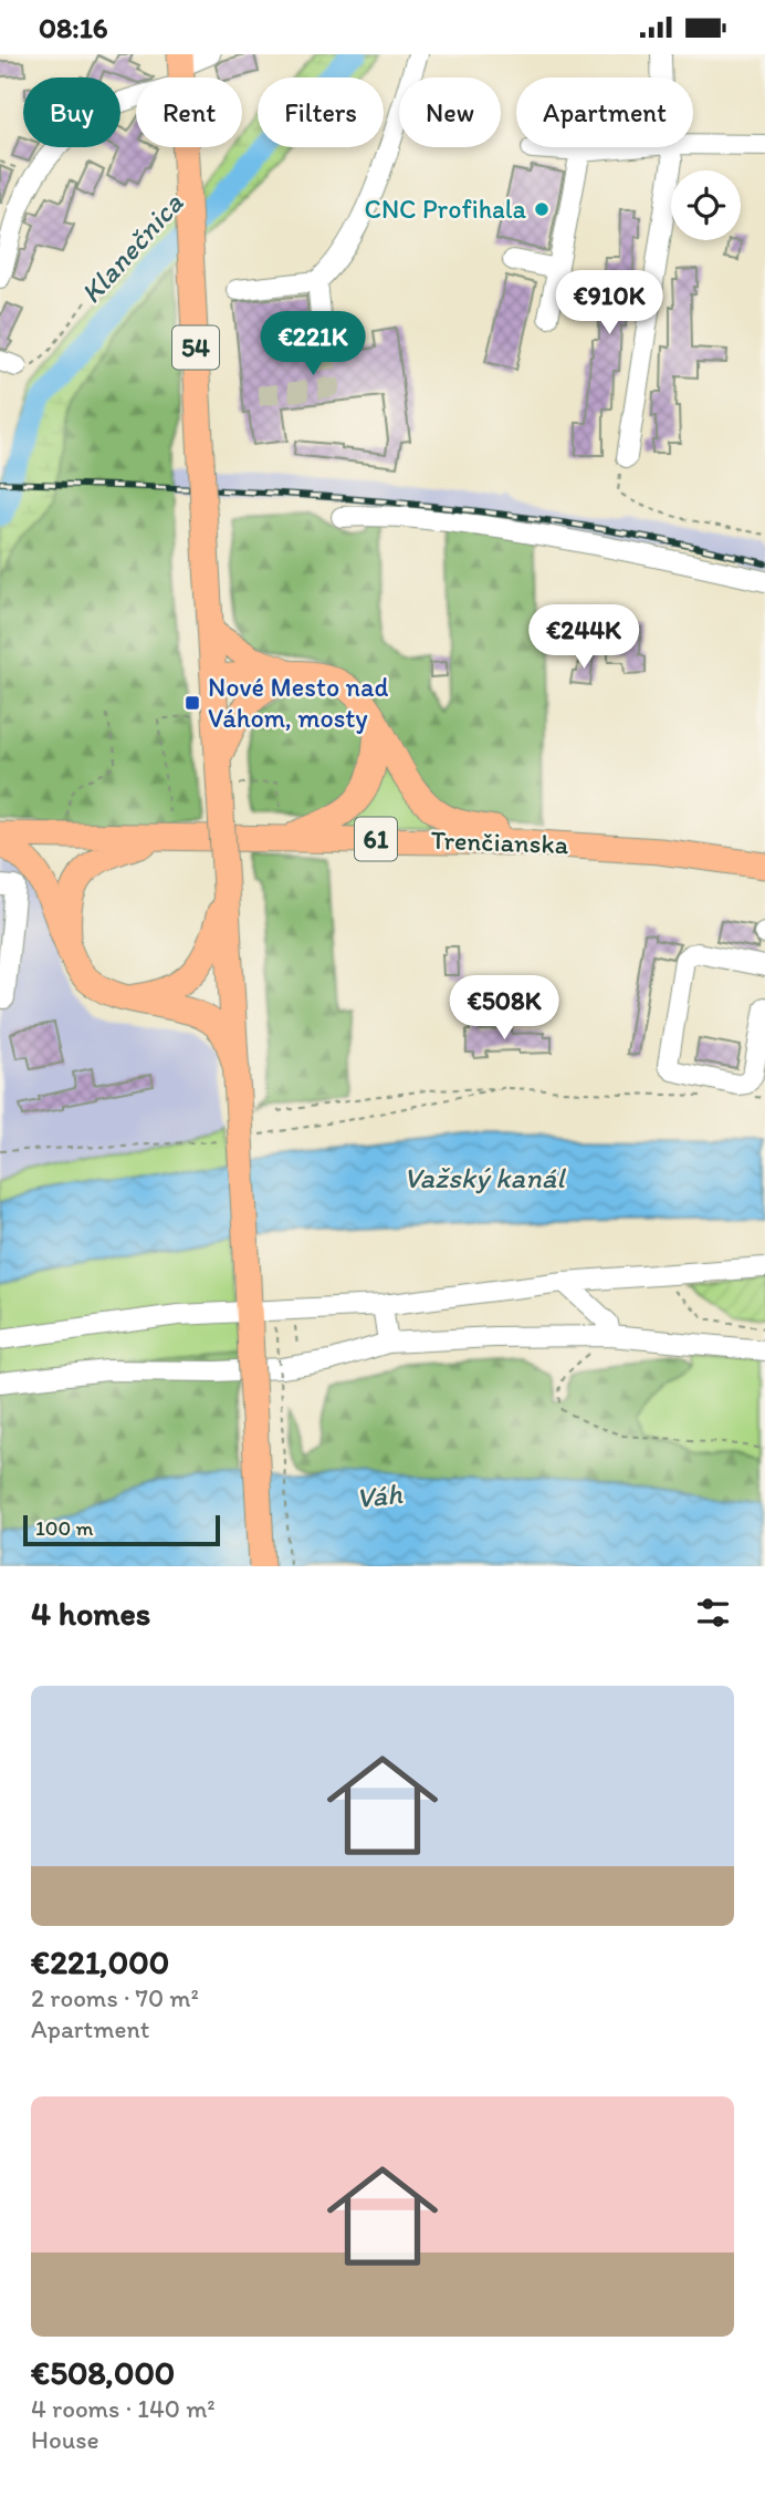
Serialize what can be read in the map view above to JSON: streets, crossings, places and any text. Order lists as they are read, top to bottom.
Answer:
{
  "streets": {
    "main road": ["54", "61", "Trenčianska"]
  },
  "water": ["Klanečnica", "Važský kanál", "Váh"],
  "places": {
    "other": ["CNC Profihala"],
    "transit": ["Nové Mesto nad Váhom, mosty"]
  },
  "scale_bar": "100 m",
  "page": {
    "status": "08:16",
    "chip": [
      "Buy",
      "Rent",
      "Filters",
      "New",
      "Apartment"
    ],
    "price": [
      "€910K",
      "€221K",
      "€244K",
      "€508K"
    ],
    "scale": "100 m",
    "heading": "4 homes",
    "list": [
      {
        "name": "€221,000",
        "note": "2 rooms · 70 m² · Apartment"
      },
      {
        "name": "€508,000",
        "note": "4 rooms · 140 m² · House"
      }
    ]
  }
}
